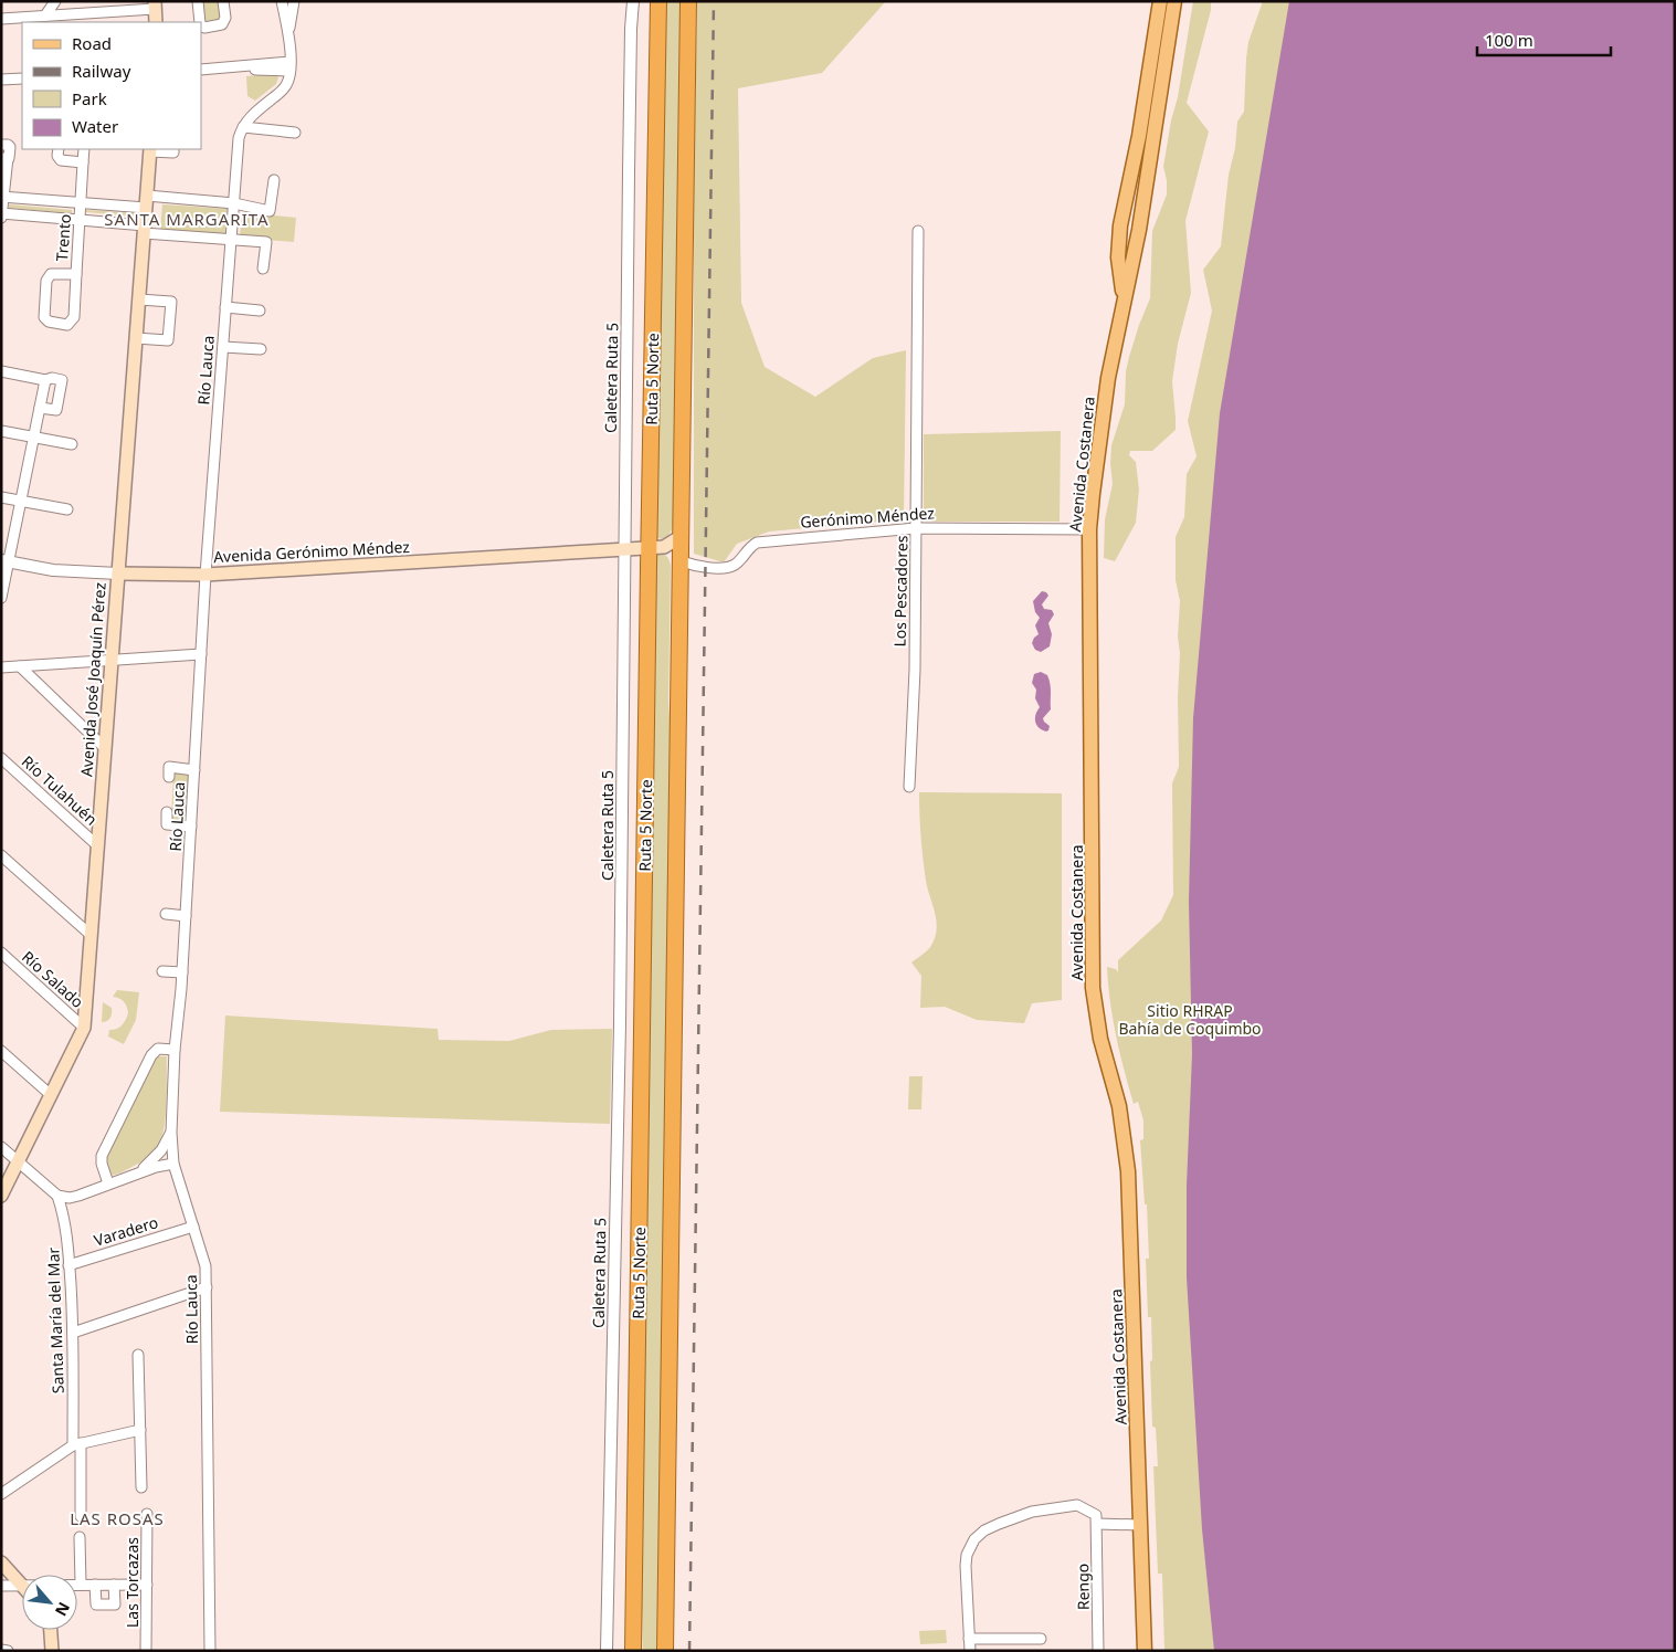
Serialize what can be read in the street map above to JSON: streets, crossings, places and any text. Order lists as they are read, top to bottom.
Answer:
{
  "streets": {
    "highway": ["Ruta 5 Norte"],
    "main road": [
      "Avenida Costanera",
      "Gerónimo Méndez",
      "Avenida Gerónimo Méndez",
      "Avenida José Joaquín Pérez"
    ],
    "street": [
      "Trento",
      "Río Lauca",
      "Caletera Ruta 5",
      "Los Pescadores",
      "Río Tulahuén",
      "Río Salado",
      "Varadero",
      "Santa María del Mar",
      "Las Torcazas",
      "Rengo"
    ]
  },
  "crossings": [
    ["Río Lauca", "Avenida Gerónimo Méndez"],
    ["Río Lauca", "Varadero"],
    ["Caletera Ruta 5", "Avenida Gerónimo Méndez"],
    ["Ruta 5 Norte", "Gerónimo Méndez"],
    ["Avenida Costanera", "Gerónimo Méndez"],
    ["Gerónimo Méndez", "Los Pescadores"],
    ["Avenida Gerónimo Méndez", "Avenida José Joaquín Pérez"],
    ["Avenida José Joaquín Pérez", "Río Tulahuén"],
    ["Avenida José Joaquín Pérez", "Río Salado"],
    ["Varadero", "Santa María del Mar"]
  ],
  "districts": ["SANTA MARGARITA", "LAS ROSAS"],
  "parks": ["Sitio RHRAP Bahía de Coquimbo"],
  "legend": [
    "Road",
    "Railway",
    "Park",
    "Water"
  ],
  "scale_bar": "100 m",
  "north": "bottom right"
}
